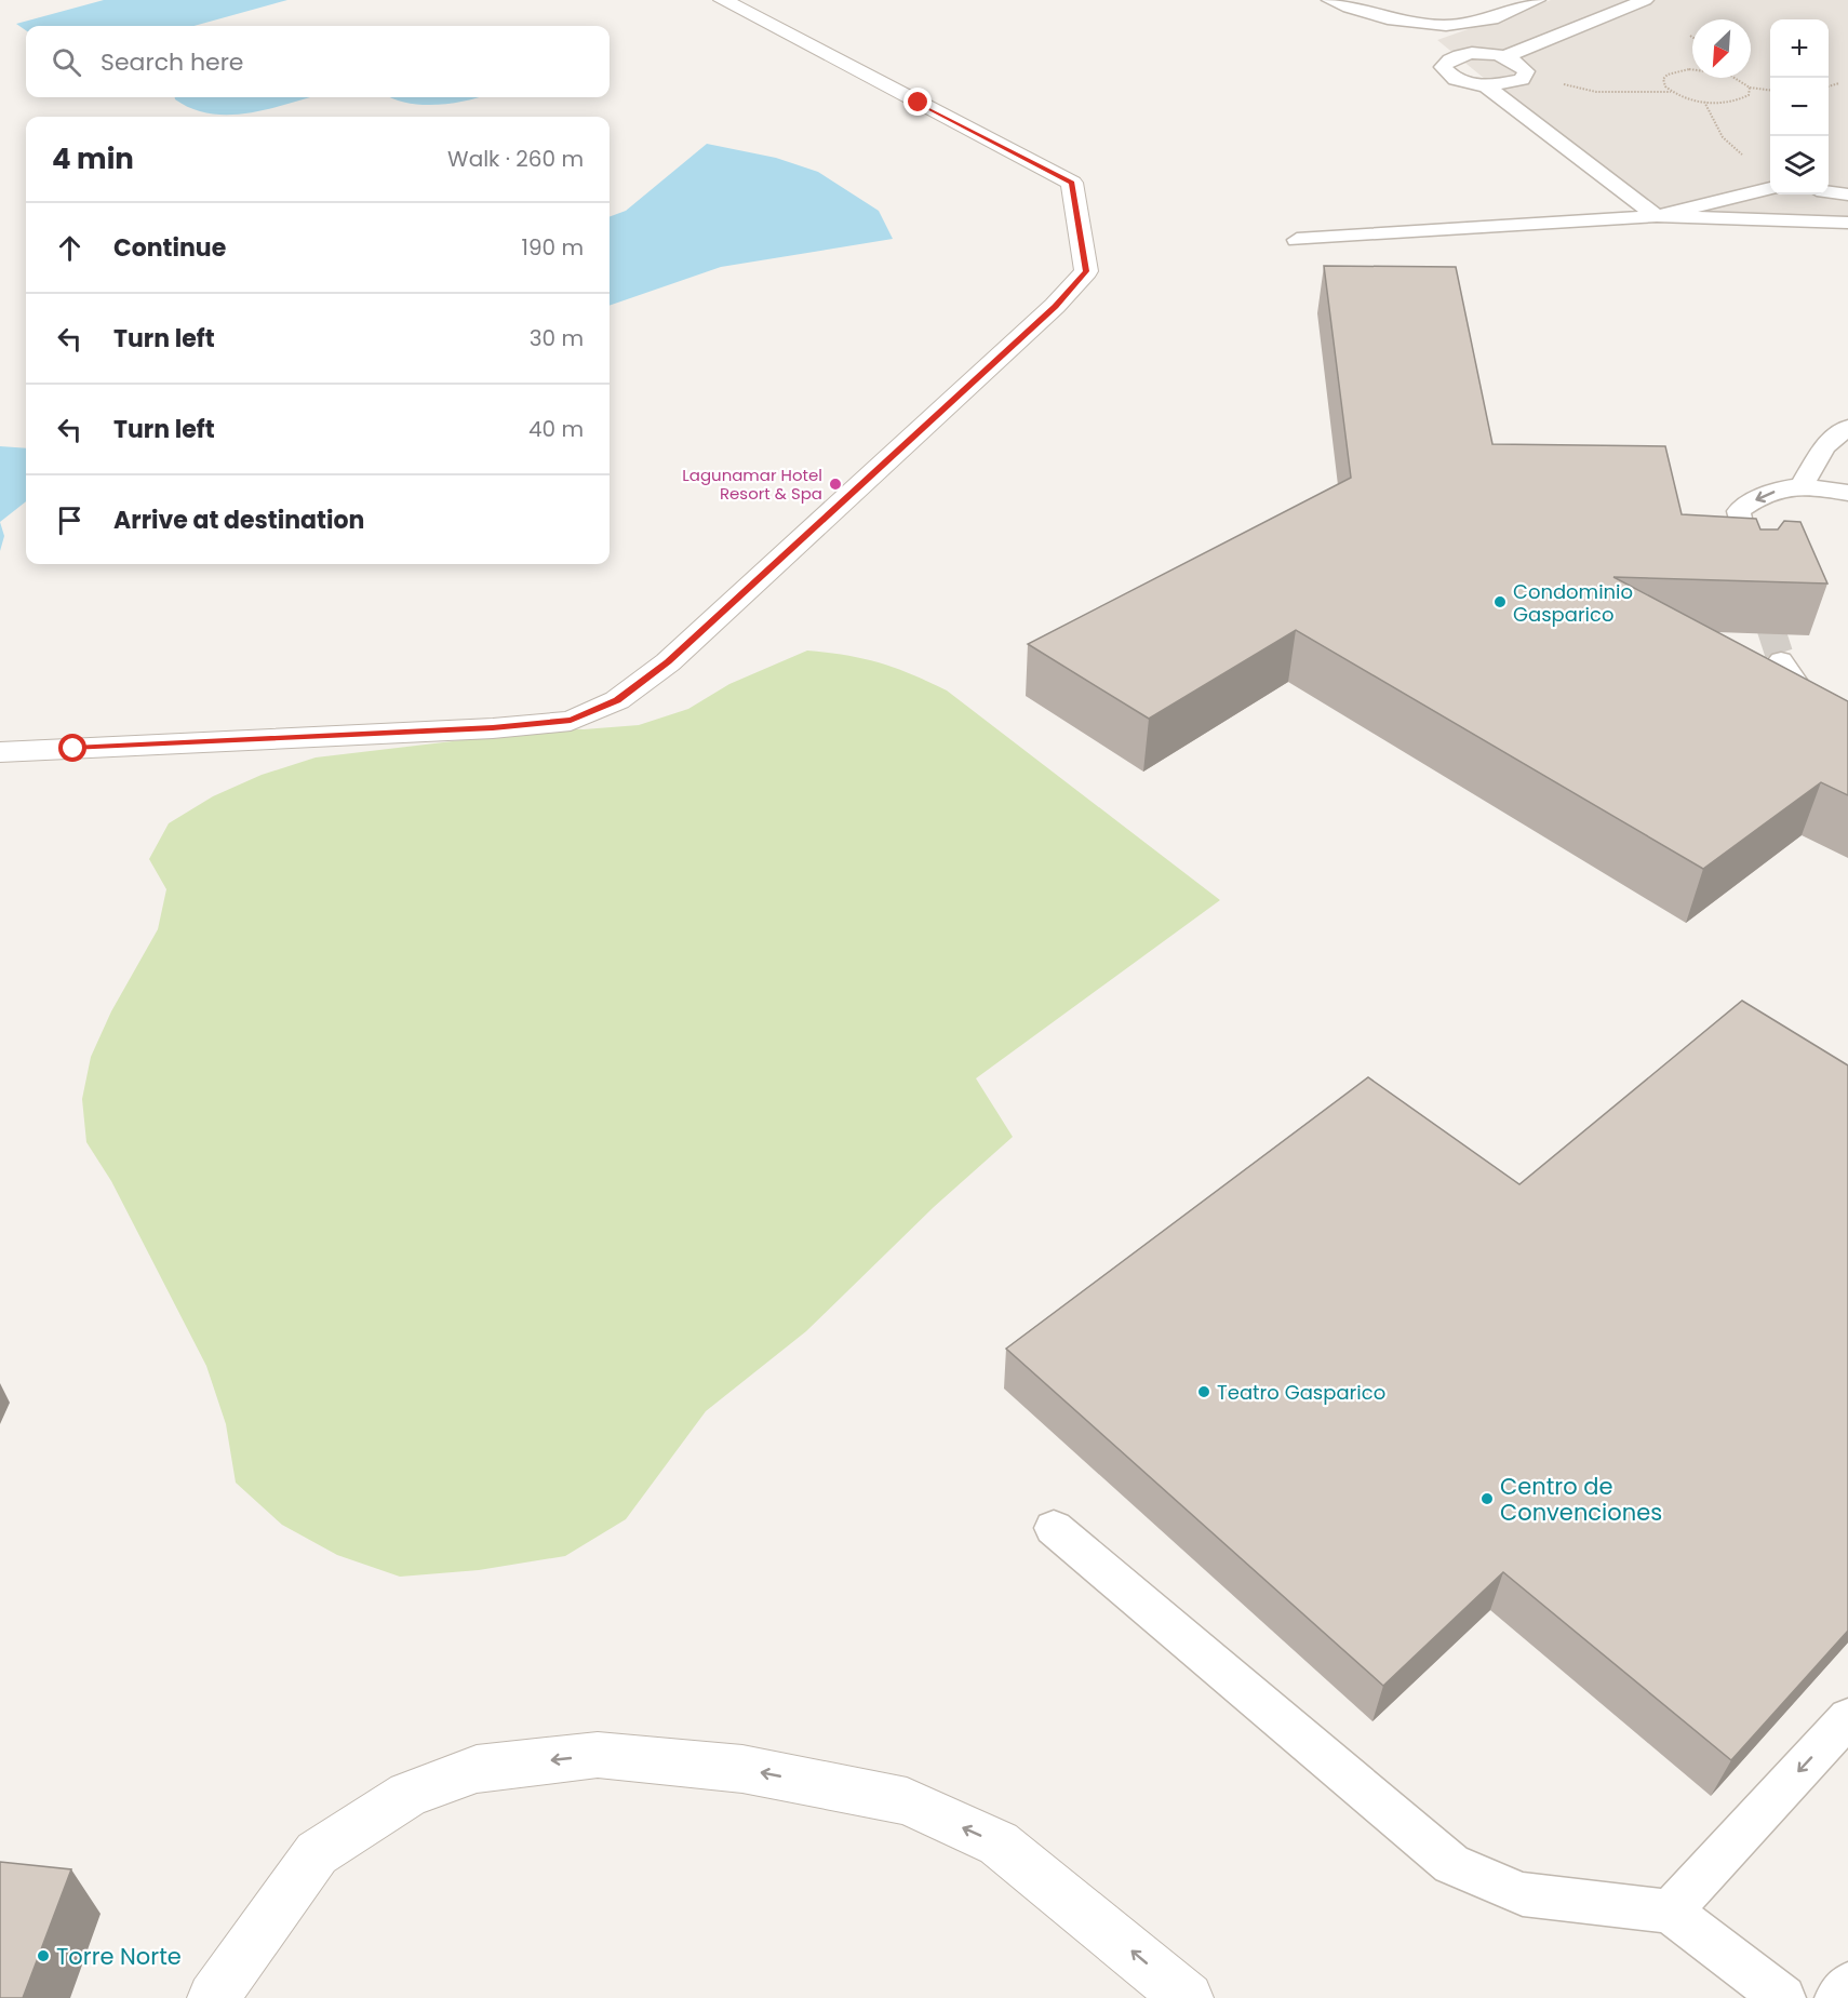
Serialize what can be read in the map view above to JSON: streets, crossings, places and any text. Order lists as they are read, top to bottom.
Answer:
{
  "places": [
    "Lagunamar Hotel Resort & Spa",
    "Condominio Gasparico",
    "Teatro Gasparico",
    "Centro de Convenciones",
    "Torre Norte"
  ],
  "north": "bottom left",
  "page": {
    "map_buttons": ["+", "−"],
    "search": "Search here",
    "heading": ["4 min", "Walk · 260 m"],
    "list": [
      ["Continue", "190 m"],
      ["Turn left", "30 m"],
      ["Turn left", "40 m"],
      "Arrive at destination"
    ]
  }
}
